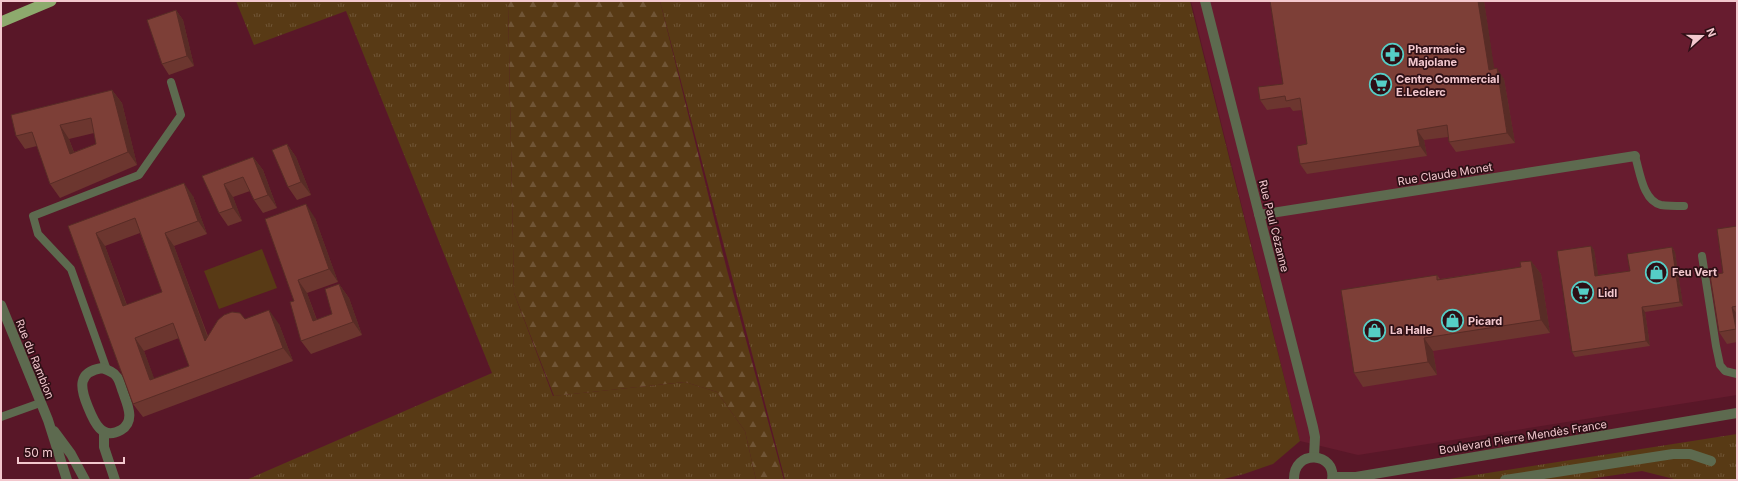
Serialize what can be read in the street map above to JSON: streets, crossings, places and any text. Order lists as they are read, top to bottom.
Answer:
{
  "streets": {
    "street": [
      "Rue Claude Monet",
      "Rue Paul Cézanne",
      "Rue du Rambion",
      "Boulevard Pierre Mendès France"
    ]
  },
  "crossings": [
    ["Rue Claude Monet", "Rue Paul Cézanne"]
  ],
  "places": {
    "pharmacy": ["Pharmacie Majolane"],
    "supermarket": ["Centre Commercial E.Leclerc", "Lidl"],
    "shop": ["Feu Vert", "Picard", "La Halle"]
  },
  "scale_bar": "50 m",
  "north": "right"
}
